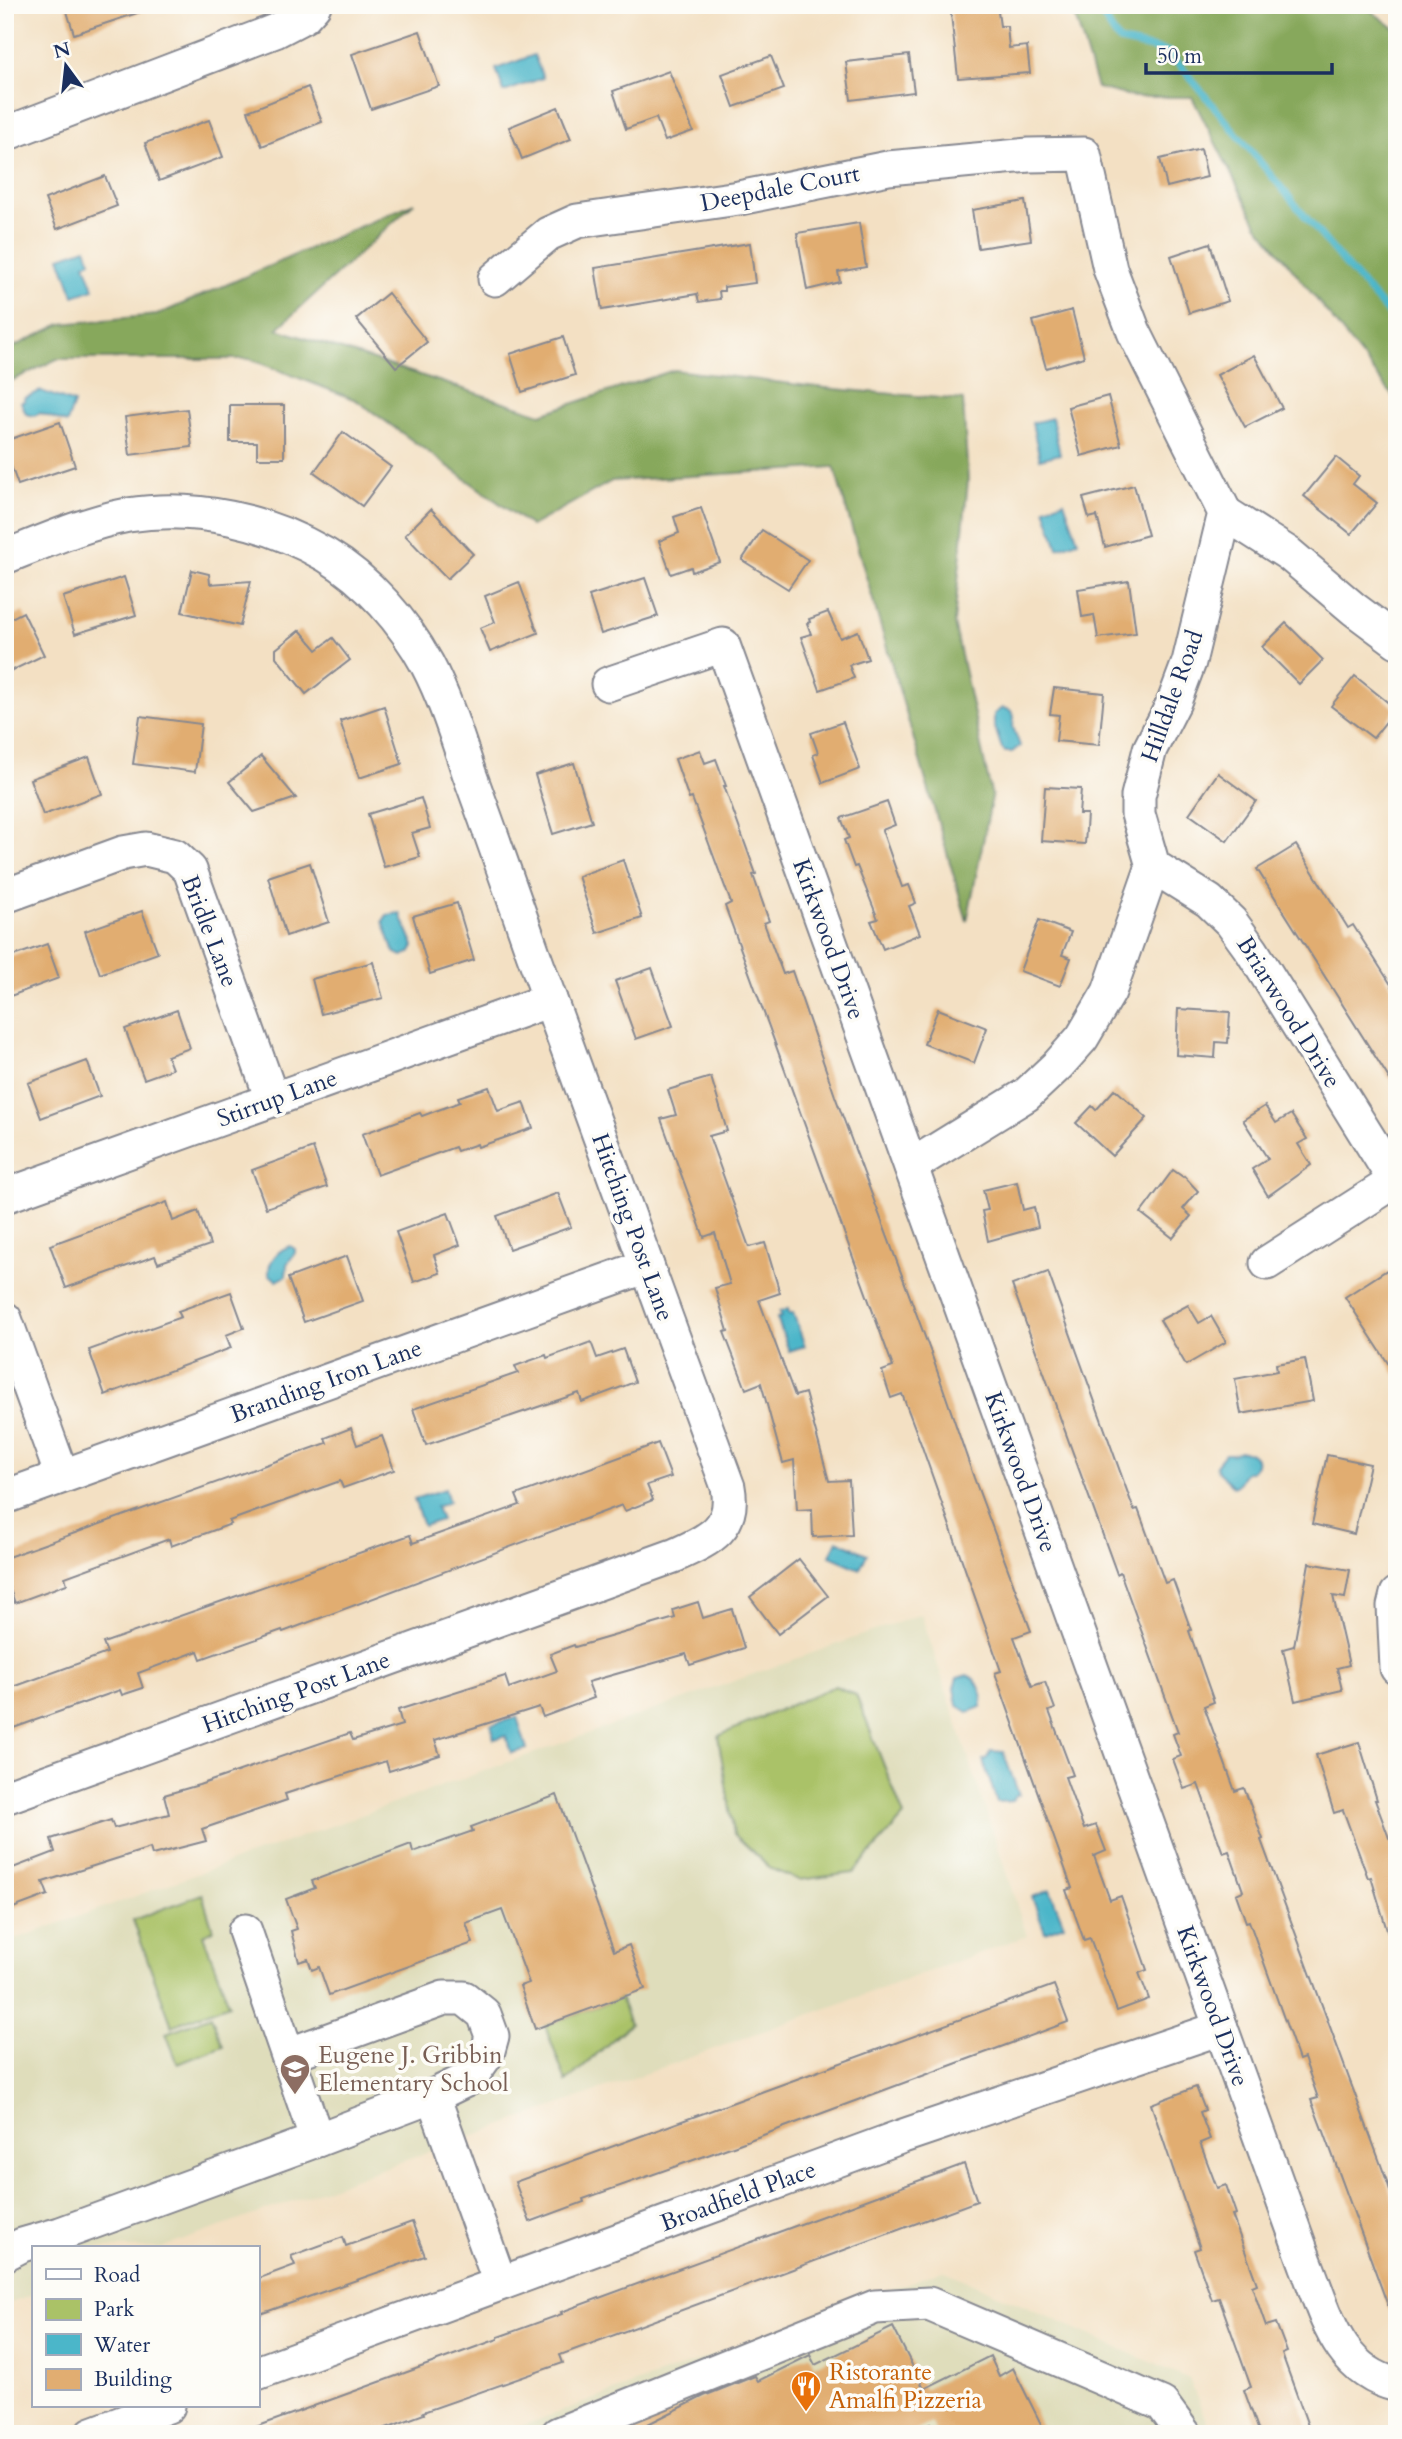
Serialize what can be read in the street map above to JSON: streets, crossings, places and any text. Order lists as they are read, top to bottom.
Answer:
{
  "streets": {
    "street": [
      "Deepdale Court",
      "Hilldale Road",
      "Bridle Lane",
      "Kirkwood Drive",
      "Briarwood Drive",
      "Stirrup Lane",
      "Hitching Post Lane",
      "Branding Iron Lane",
      "Broadfield Place"
    ]
  },
  "crossings": [
    ["Deepdale Court", "Hilldale Road"],
    ["Hilldale Road", "Briarwood Drive"],
    ["Bridle Lane", "Stirrup Lane"],
    ["Kirkwood Drive", "Broadfield Place"],
    ["Stirrup Lane", "Hitching Post Lane"],
    ["Hitching Post Lane", "Branding Iron Lane"]
  ],
  "places": {
    "school or university": ["Eugene J. Gribbin Elementary School"],
    "restaurant": ["Ristorante Amalfi Pizzeria"]
  },
  "legend": [
    "Road",
    "Park",
    "Water",
    "Building"
  ],
  "scale_bar": "50 m",
  "north": "top"
}
